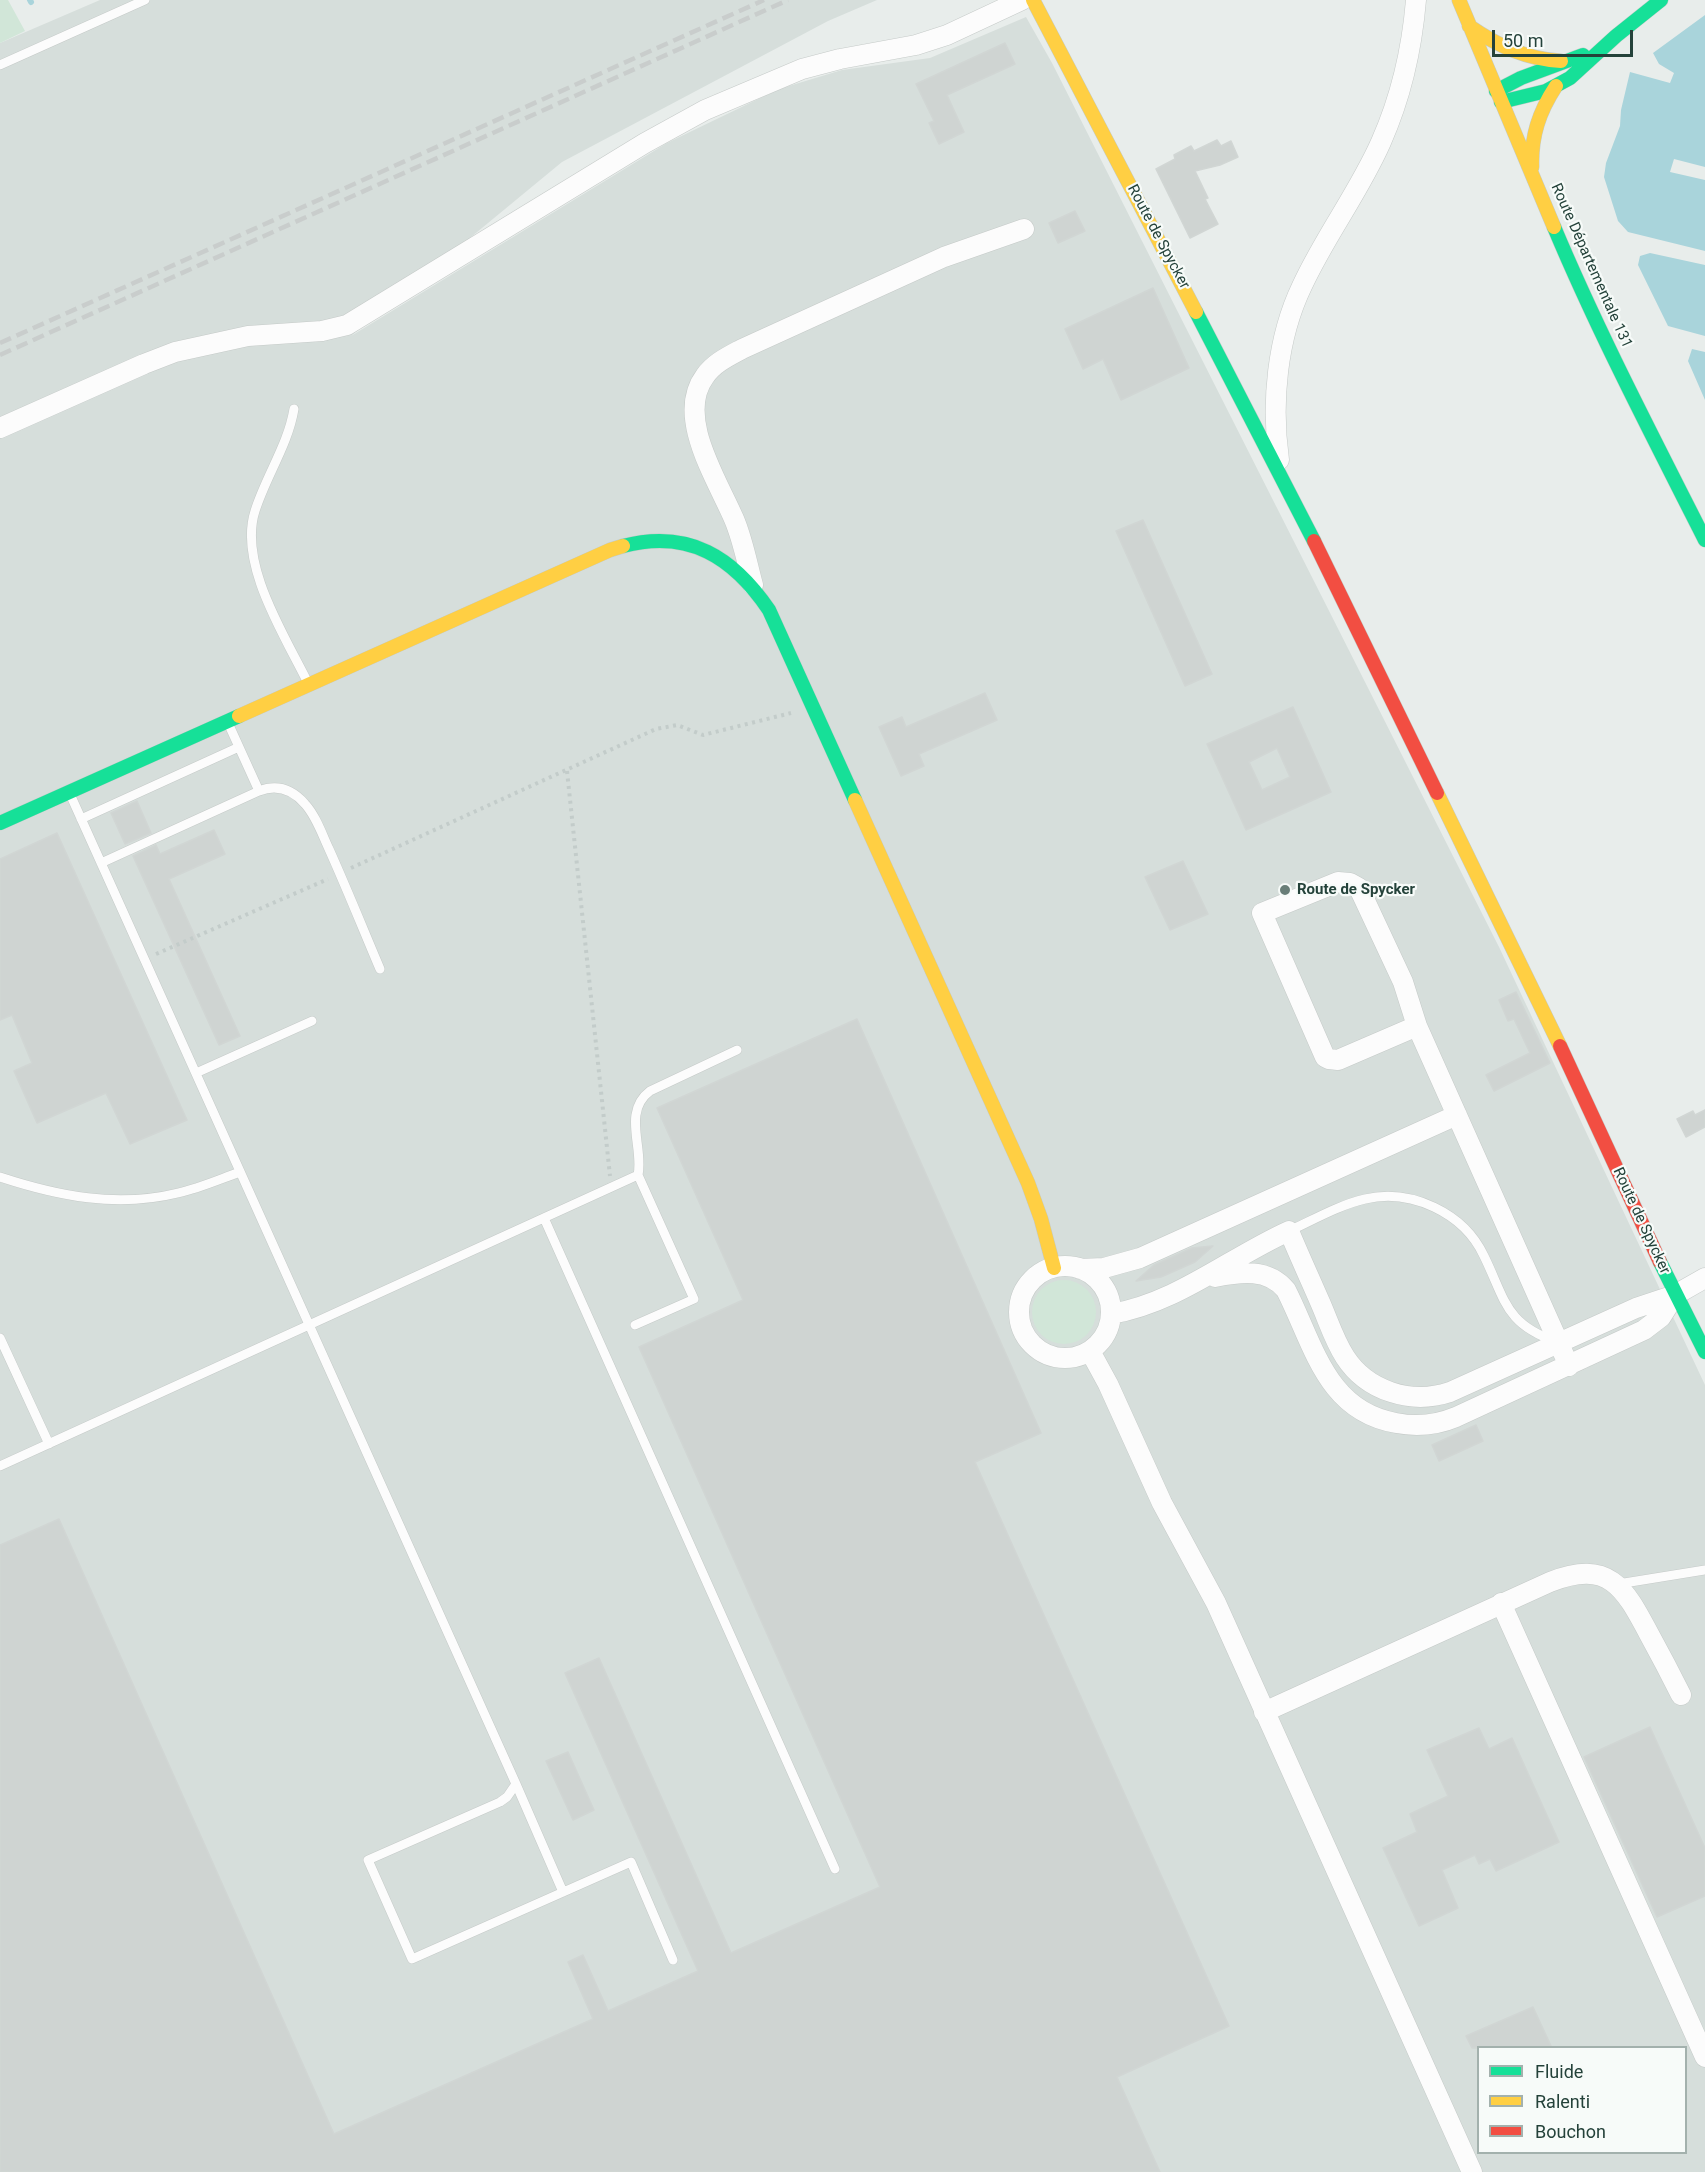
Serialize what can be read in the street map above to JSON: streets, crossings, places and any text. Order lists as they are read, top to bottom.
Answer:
{
  "streets": {
    "street": ["Route de Spycker", "Route Départementale 131"]
  },
  "places": ["Route de Spycker"],
  "legend": ["Fluide", "Ralenti", "Bouchon"],
  "scale_bar": "50 m"
}
